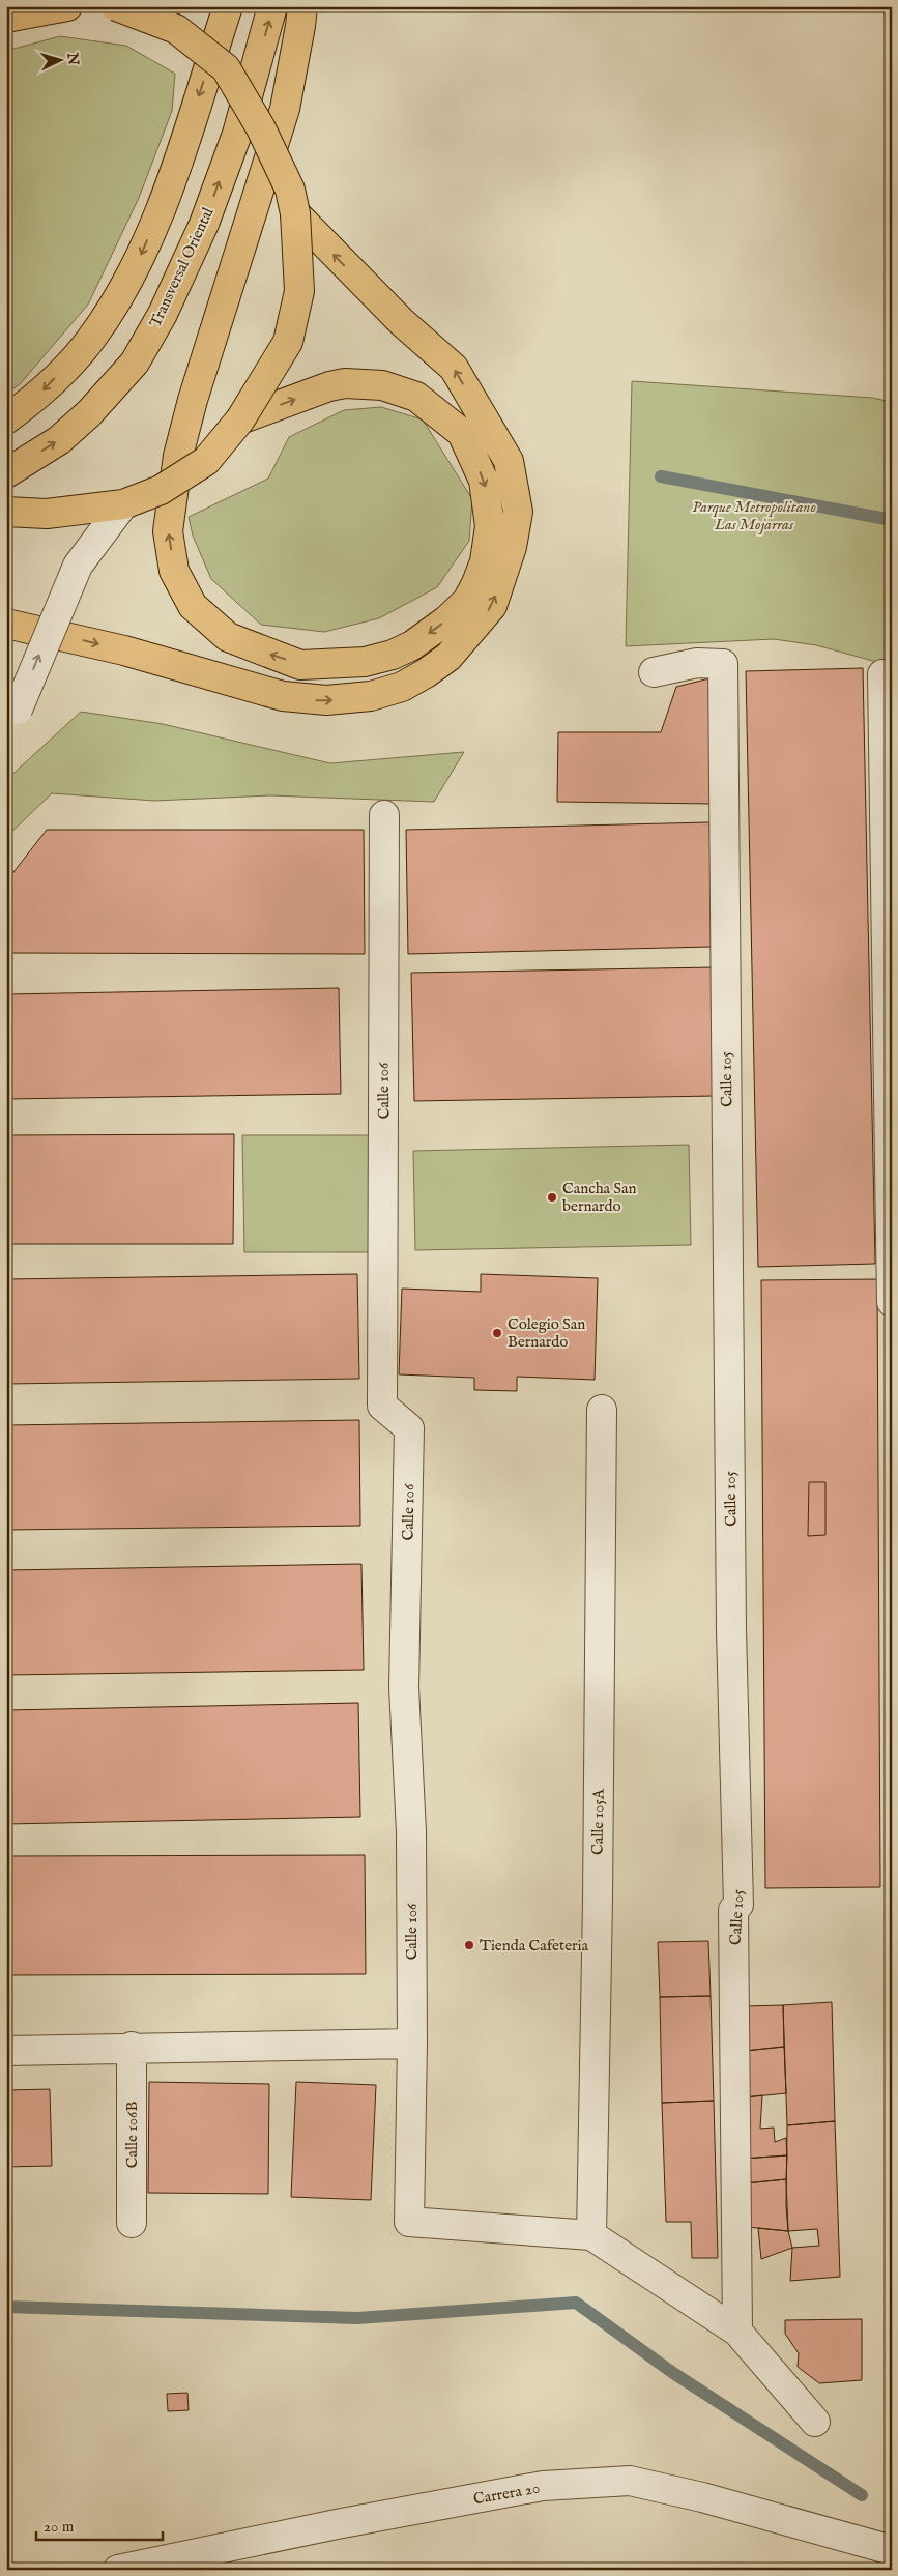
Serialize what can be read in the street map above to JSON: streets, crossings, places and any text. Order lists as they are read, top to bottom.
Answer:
{
  "streets": {
    "main road": ["Transversal Oriental"],
    "street": [
      "Calle 105",
      "Calle 106",
      "Calle 105A",
      "Calle 106B",
      "Carrera 20"
    ]
  },
  "crossings": [
    ["Calle 106", "Calle 105A"]
  ],
  "parks": ["Parque Metropolitano Las Mojarras"],
  "places": ["Cancha San bernardo", "Colegio San Bernardo", "Tienda Cafeteria"],
  "scale_bar": "20 m",
  "north": "right"
}
